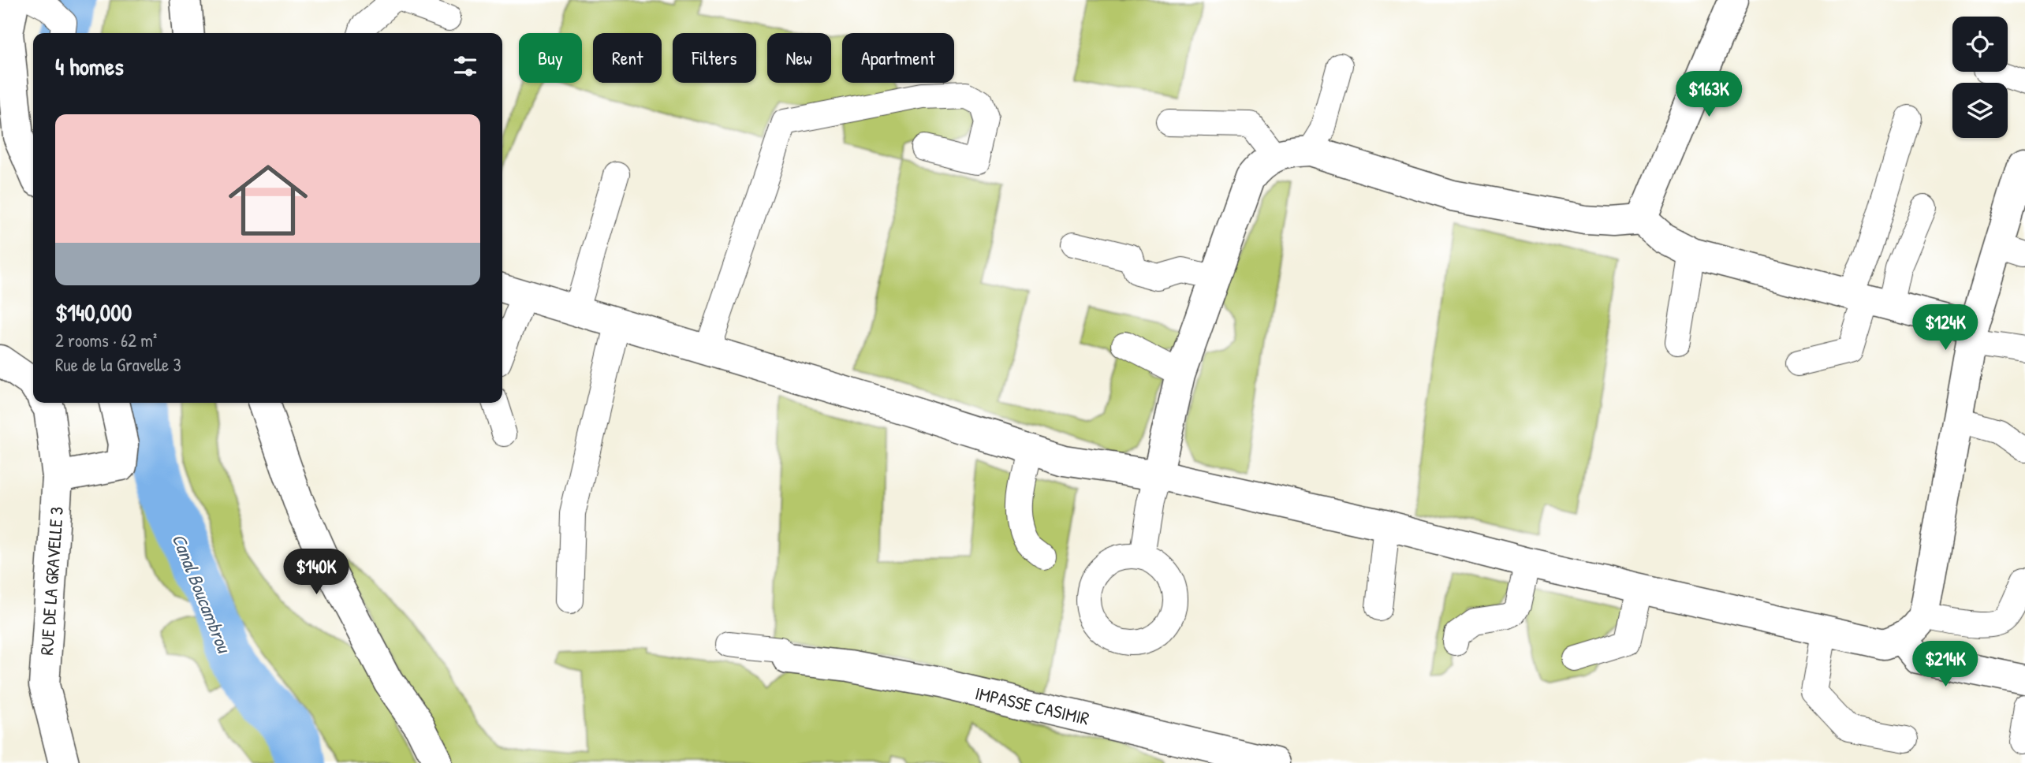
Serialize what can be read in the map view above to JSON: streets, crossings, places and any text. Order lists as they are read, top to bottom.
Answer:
{
  "streets": {
    "street": ["RUE DE LA GRAVELLE 3", "IMPASSE CASIMIR"]
  },
  "water": ["Canal Boucambrou"],
  "page": {
    "chip": [
      "Buy",
      "Rent",
      "Filters",
      "New",
      "Apartment"
    ],
    "heading": "4 homes",
    "price": [
      "$163K",
      "$124K",
      "$140K",
      "$214K"
    ],
    "list": [
      {
        "name": "$140,000",
        "note": "2 rooms · 62 m² · Rue de la Gravelle 3"
      }
    ]
  }
}
